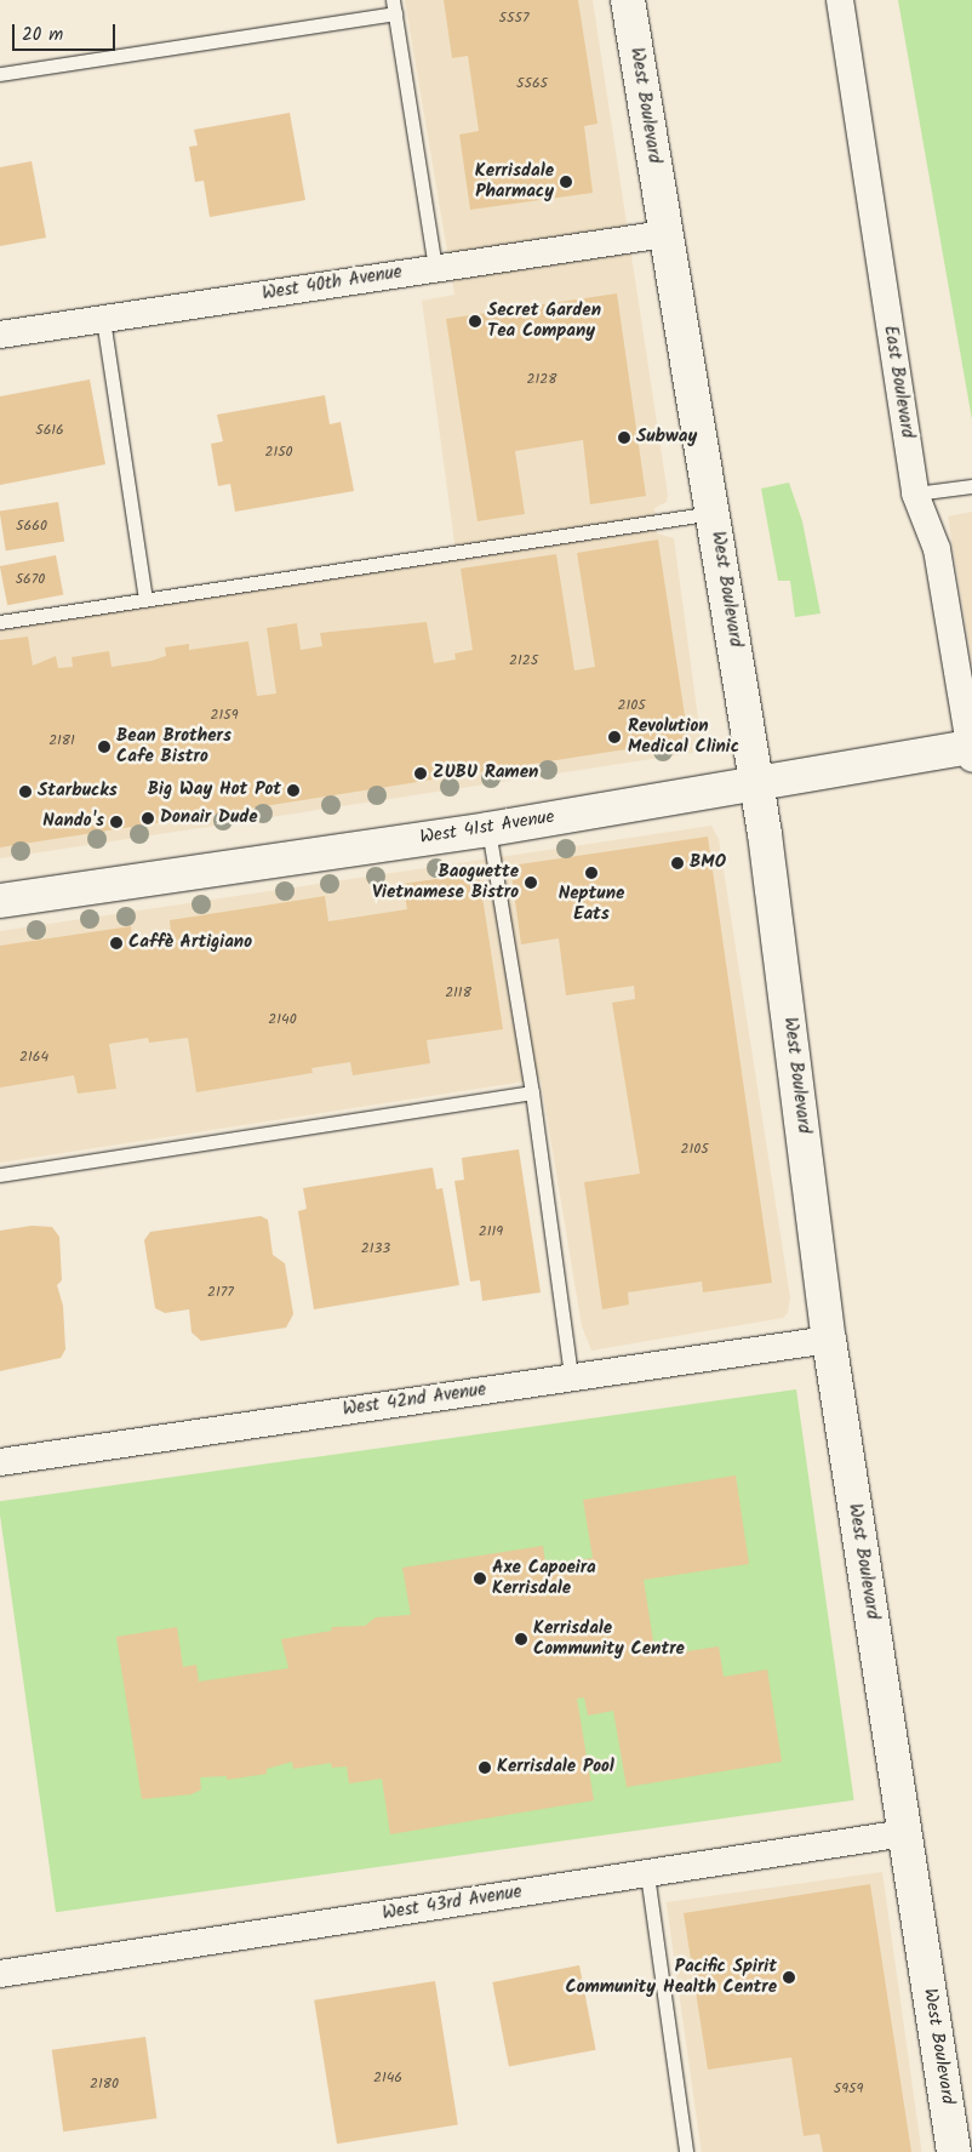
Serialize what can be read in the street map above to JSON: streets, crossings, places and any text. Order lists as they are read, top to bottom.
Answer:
{
  "streets": {
    "main road": ["West Boulevard", "West 41st Avenue"],
    "street": [
      "West 40th Avenue",
      "East Boulevard",
      "West 42nd Avenue",
      "West 43rd Avenue"
    ]
  },
  "crossings": [
    ["West Boulevard", "West 40th Avenue"],
    ["West Boulevard", "West 41st Avenue"],
    ["West Boulevard", "West 42nd Avenue"],
    ["West Boulevard", "West 43rd Avenue"],
    ["East Boulevard", "West 41st Avenue"]
  ],
  "places": [
    "Kerrisdale Pharmacy",
    "Secret Garden Tea Company",
    "Subway",
    "Revolution Medical Clinic",
    "Bean Brothers Cafe Bistro",
    "ZUBU Ramen",
    "Big Way Hot Pot",
    "Starbucks",
    "Donair Dude",
    "Nando's",
    "BMO",
    "Neptune Eats",
    "Baoguette Vietnamese Bistro",
    "Caffè Artigiano",
    "Axe Capoeira Kerrisdale",
    "Kerrisdale Community Centre",
    "Kerrisdale Pool",
    "Pacific Spirit Community Health Centre"
  ],
  "house_numbers": [
    "5557",
    "5565",
    "2128",
    "5616",
    "2150",
    "5660",
    "5670",
    "2125",
    "2105",
    "2159",
    "2181",
    "2118",
    "2140",
    "2164",
    "2105",
    "2119",
    "2133",
    "2177",
    "2146",
    "2180",
    "5959"
  ],
  "scale_bar": "20 m"
}
